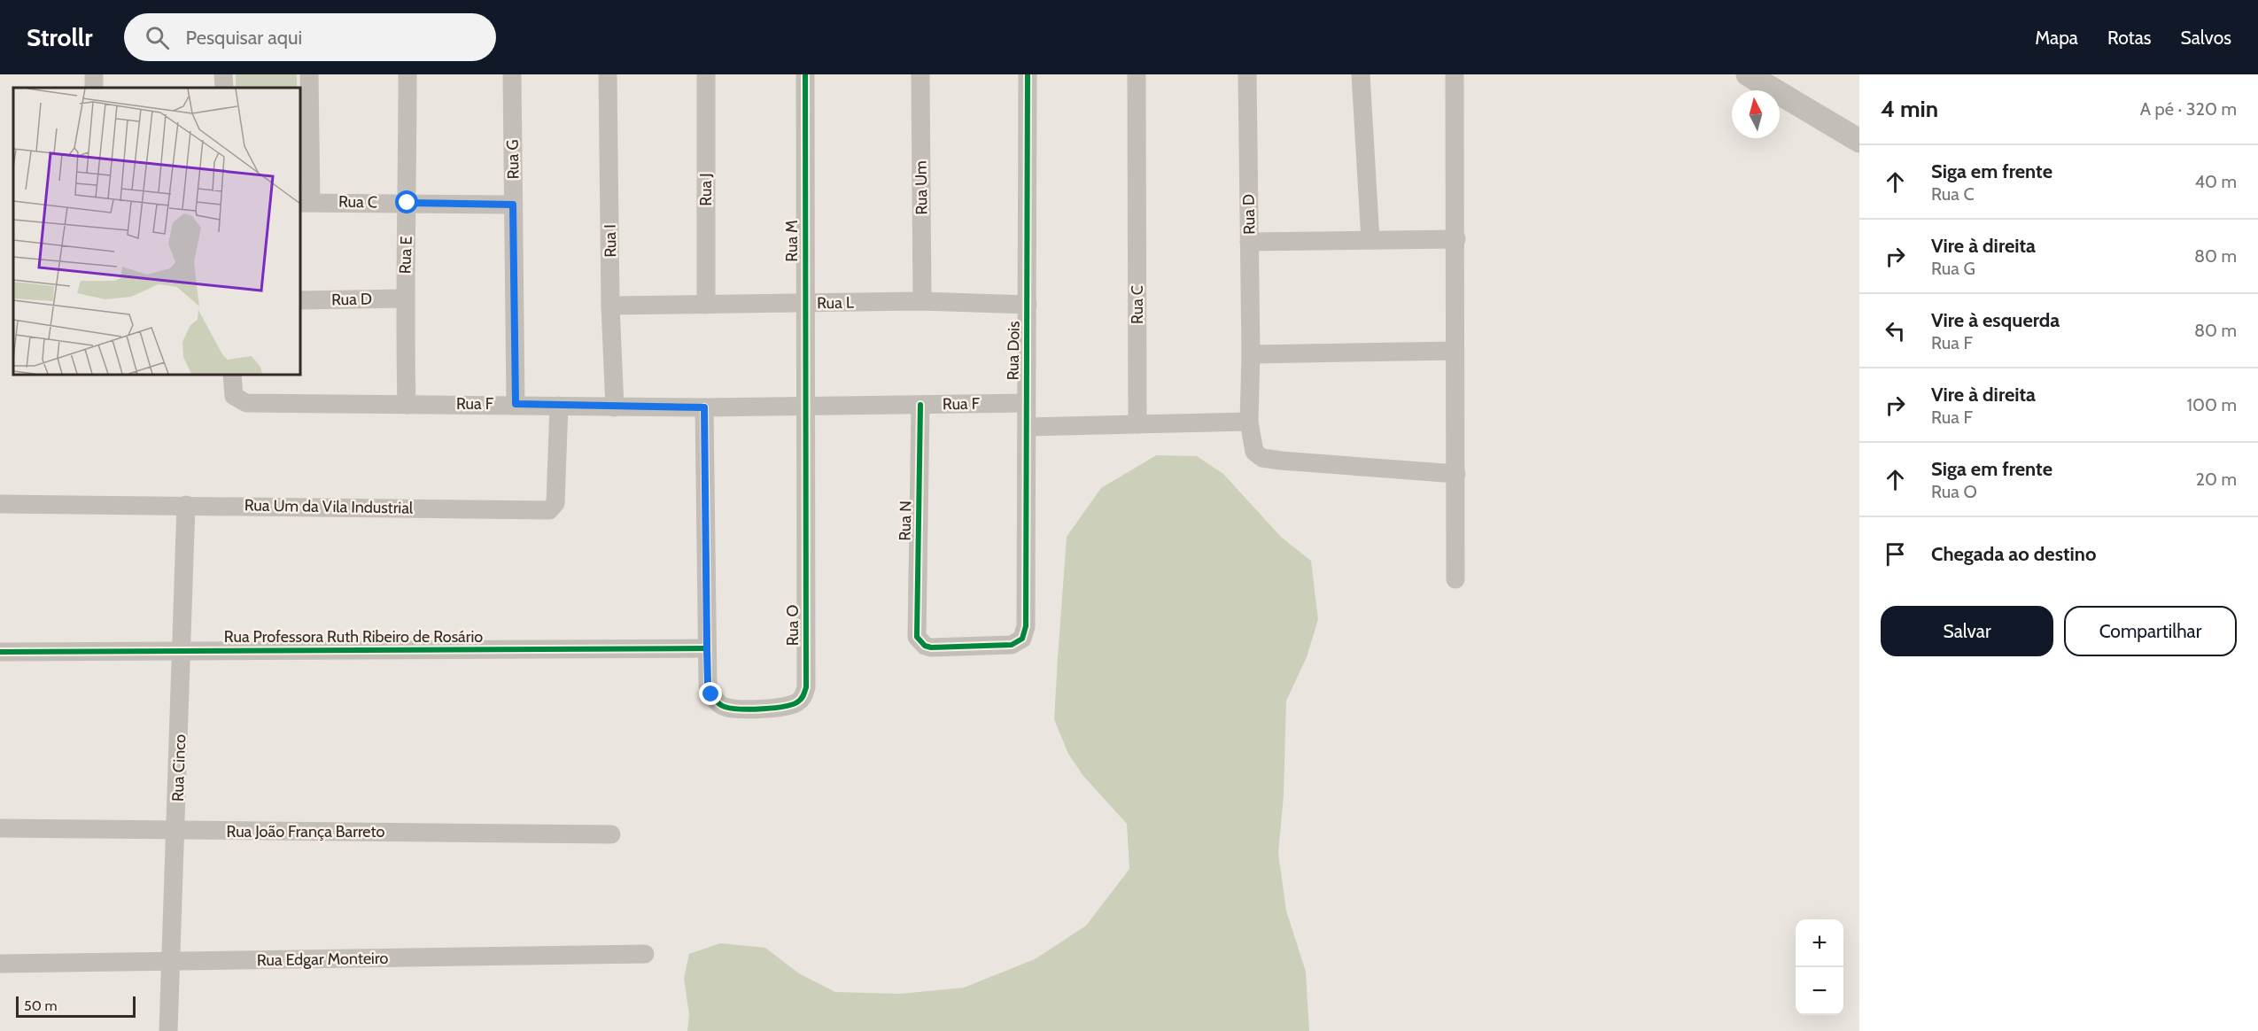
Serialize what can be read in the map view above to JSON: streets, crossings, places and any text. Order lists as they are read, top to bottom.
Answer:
{
  "streets": {
    "street": [
      "Rua G",
      "Rua Um",
      "Rua J",
      "Rua C",
      "Rua D",
      "Rua I",
      "Rua M",
      "Rua E",
      "Rua L",
      "Rua Dois",
      "Rua F",
      "Rua Um da Vila Industrial",
      "Rua N",
      "Rua O",
      "Rua Professora Ruth Ribeiro de Rosário",
      "Rua Cinco",
      "Rua João França Barreto",
      "Rua Edgar Monteiro"
    ]
  },
  "crossings": [
    ["Rua G", "Rua C"],
    ["Rua G", "Rua F"],
    ["Rua Um", "Rua L"],
    ["Rua J", "Rua L"],
    ["Rua C", "Rua E"],
    ["Rua D", "Rua E"],
    ["Rua I", "Rua L"],
    ["Rua I", "Rua F"],
    ["Rua M", "Rua L"],
    ["Rua M", "Rua F"],
    ["Rua M", "Rua O"],
    ["Rua E", "Rua F"],
    ["Rua L", "Rua Dois"],
    ["Rua Dois", "Rua F"],
    ["Rua Dois", "Rua N"],
    ["Rua F", "Rua Um da Vila Industrial"],
    ["Rua F", "Rua N"],
    ["Rua F", "Rua O"],
    ["Rua Um da Vila Industrial", "Rua Cinco"],
    ["Rua O", "Rua Professora Ruth Ribeiro de Rosário"],
    ["Rua Professora Ruth Ribeiro de Rosário", "Rua Cinco"],
    ["Rua Cinco", "Rua João França Barreto"],
    ["Rua Cinco", "Rua Edgar Monteiro"]
  ],
  "scale_bar": "50 m",
  "north": "top",
  "page": {
    "header": "Strollr",
    "search": "Pesquisar aqui",
    "nav": ["Mapa", "Rotas", "Salvos"],
    "heading": ["4 min", "A pé · 320 m"],
    "list": [
      ["Siga em frente", "Rua C", "40 m"],
      ["Vire à direita", "Rua G", "80 m"],
      ["Vire à esquerda", "Rua F", "80 m"],
      ["Vire à direita", "Rua F", "100 m"],
      ["Siga em frente", "Rua O", "20 m"],
      "Chegada ao destino"
    ],
    "buttons": ["Salvar", "Compartilhar"],
    "map_buttons": ["+", "−"],
    "scale": "50 m"
  }
}
